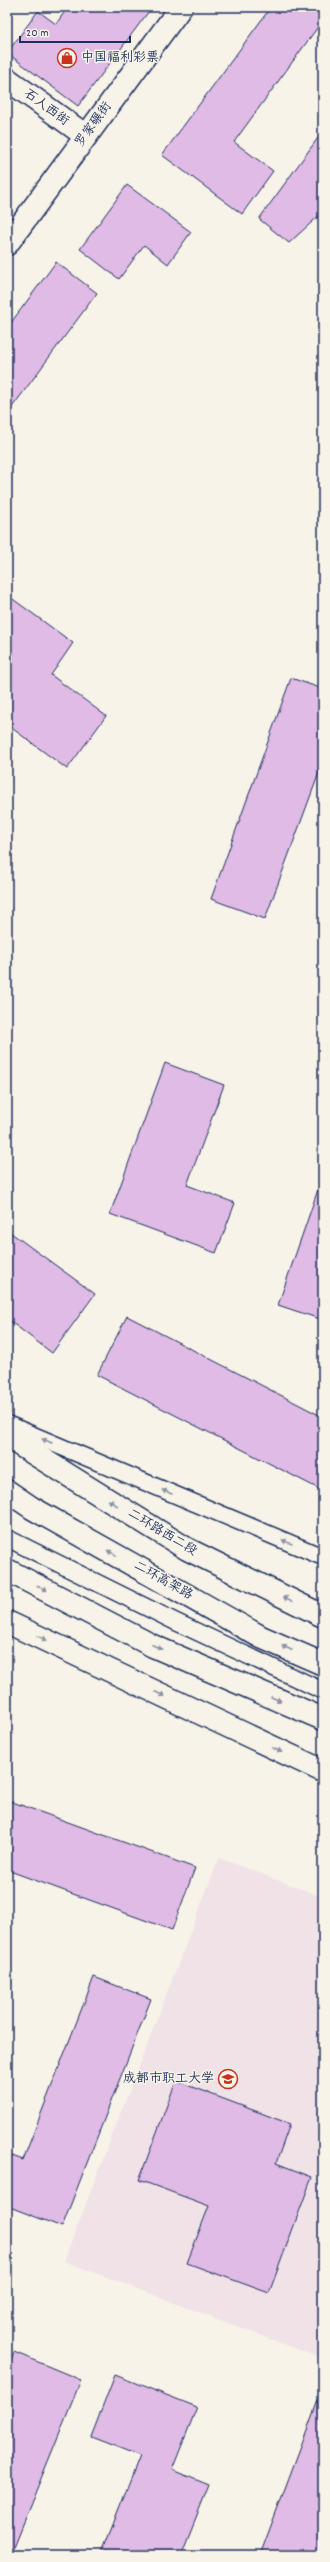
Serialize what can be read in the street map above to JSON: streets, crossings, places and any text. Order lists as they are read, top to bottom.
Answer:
{
  "streets": {
    "main road": [
      "石人西街",
      "罗家碾街",
      "二环路西二段",
      "二环高架路"
    ]
  },
  "crossings": [
    ["石人西街", "罗家碾街"]
  ],
  "places": {
    "shop": ["中国福利彩票"],
    "school or university": ["成都市职工大学"]
  },
  "scale_bar": "20 m"
}
